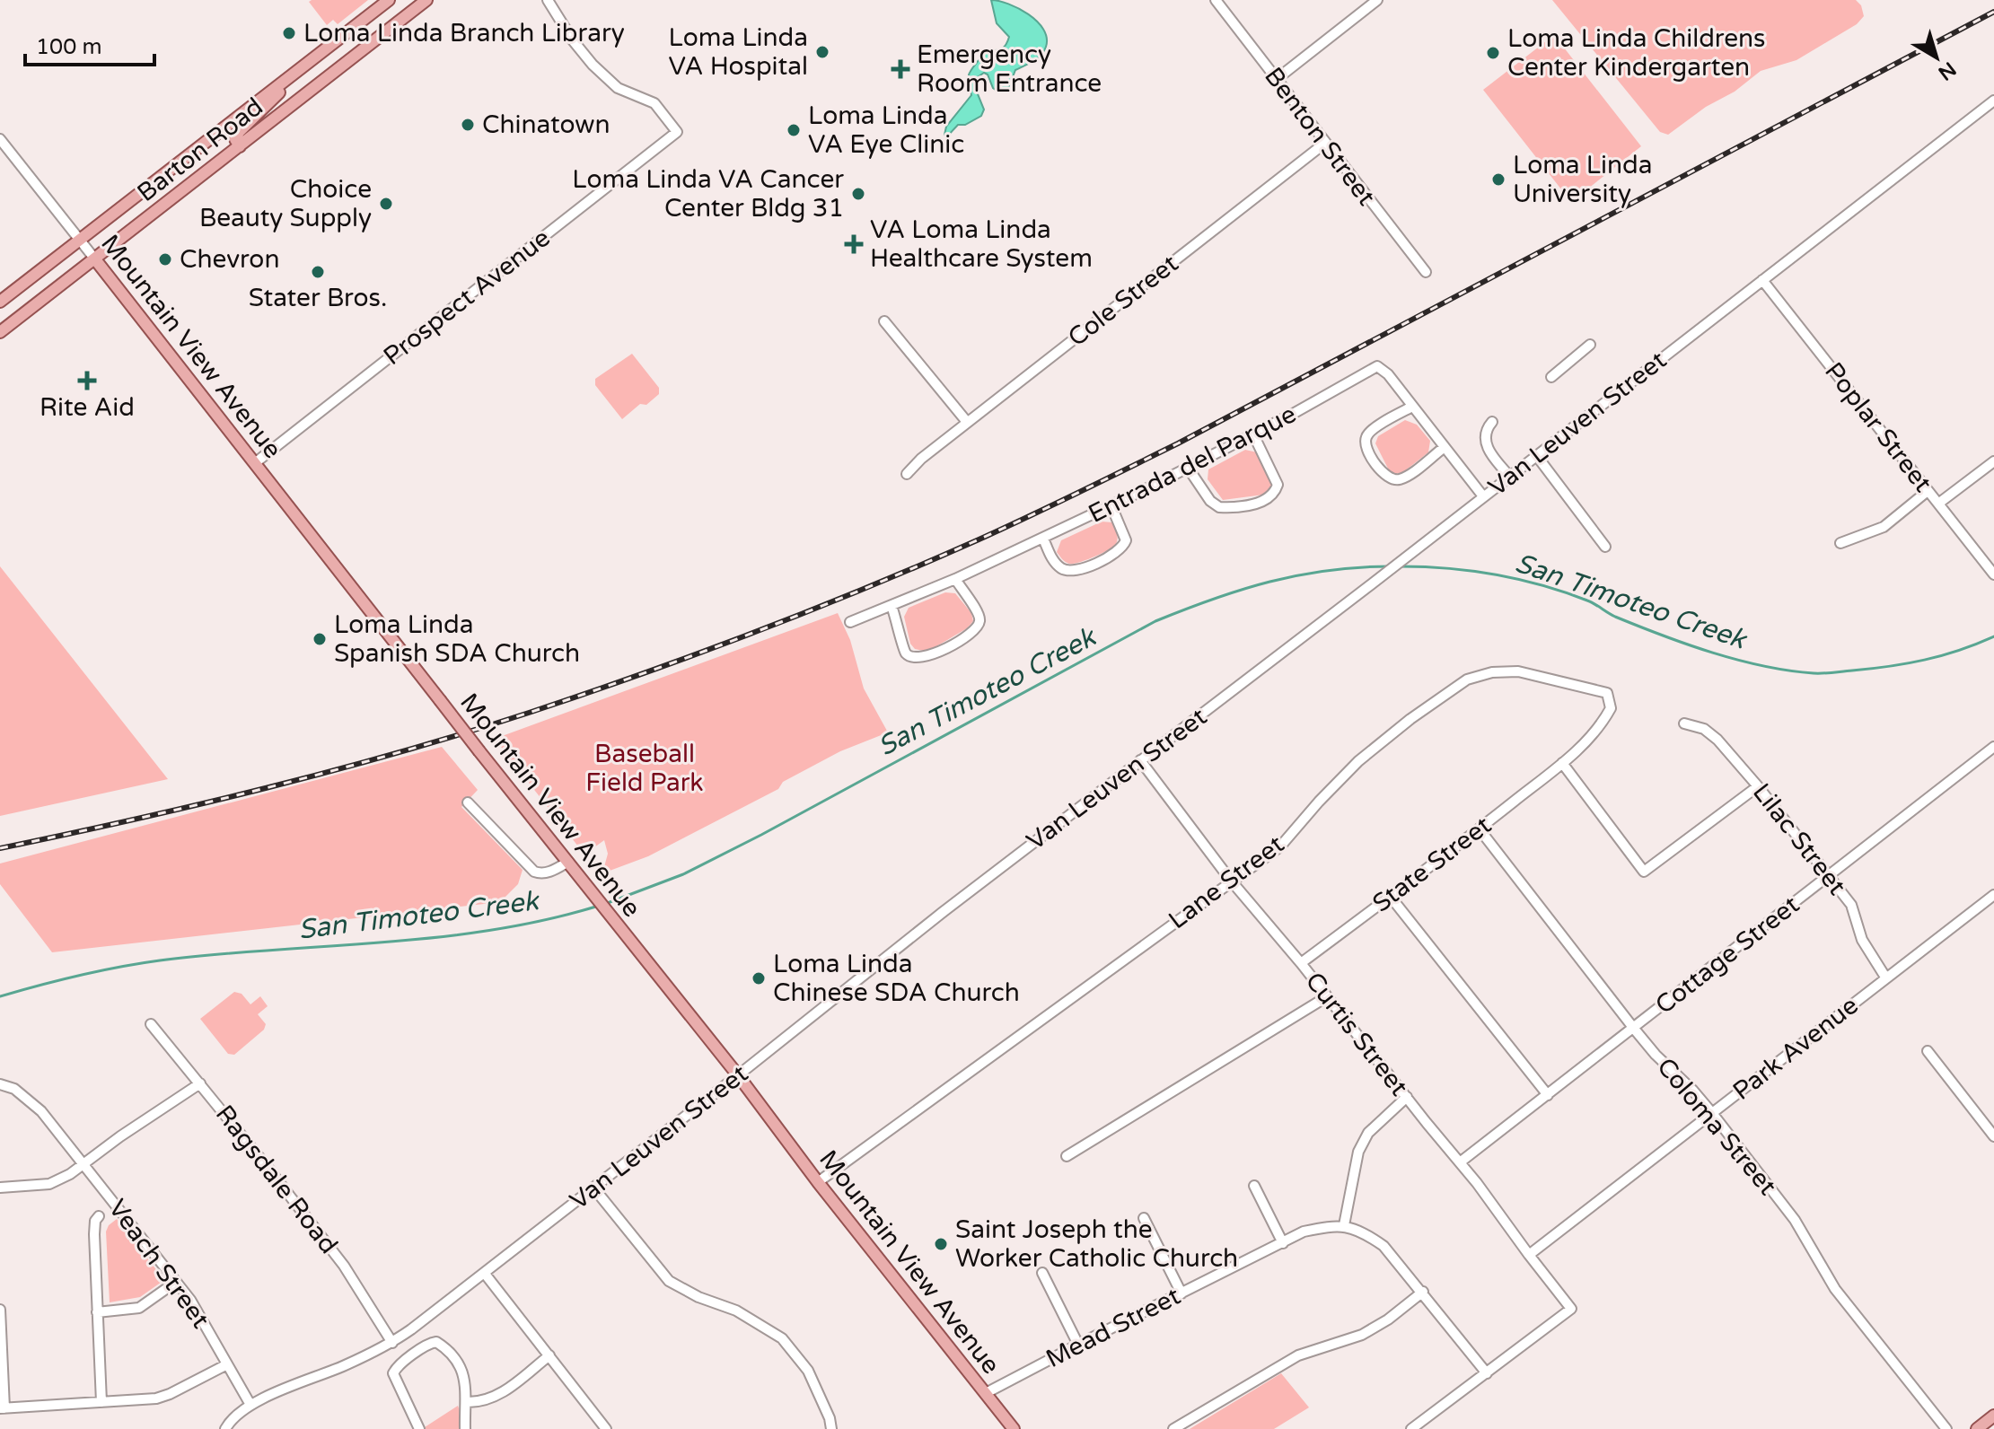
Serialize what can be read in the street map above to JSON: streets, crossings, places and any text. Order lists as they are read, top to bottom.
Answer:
{
  "streets": {
    "main road": ["Barton Road", "Mountain View Avenue"],
    "street": [
      "Benton Street",
      "Prospect Avenue",
      "Cole Street",
      "Van Leuven Street",
      "Poplar Street",
      "Entrada del Parque",
      "Lilac Street",
      "State Street",
      "Lane Street",
      "Cottage Street",
      "Curtis Street",
      "Park Avenue",
      "Coloma Street",
      "Ragsdale Road",
      "Veach Street",
      "Mead Street"
    ]
  },
  "crossings": [
    ["Benton Street", "Cole Street"],
    ["Barton Road", "Mountain View Avenue"],
    ["Prospect Avenue", "Mountain View Avenue"],
    ["Mountain View Avenue", "Van Leuven Street"],
    ["Mountain View Avenue", "Lane Street"],
    ["Mountain View Avenue", "Mead Street"],
    ["Van Leuven Street", "Poplar Street"],
    ["Van Leuven Street", "Entrada del Parque"],
    ["Van Leuven Street", "Curtis Street"],
    ["Van Leuven Street", "Ragsdale Road"],
    ["Van Leuven Street", "Veach Street"],
    ["Lilac Street", "Cottage Street"],
    ["Lilac Street", "Park Avenue"],
    ["State Street", "Lane Street"],
    ["State Street", "Curtis Street"],
    ["State Street", "Coloma Street"],
    ["Lane Street", "Curtis Street"],
    ["Cottage Street", "Curtis Street"],
    ["Cottage Street", "Coloma Street"],
    ["Curtis Street", "Park Avenue"],
    ["Park Avenue", "Coloma Street"]
  ],
  "water": ["San Timoteo Creek"],
  "parks": ["Baseball Field Park"],
  "places": {
    "other": [
      "Loma Linda Branch Library",
      "Loma Linda VA Hospital",
      "Loma Linda Childrens Center Kindergarten",
      "Chinatown",
      "Loma Linda VA Eye Clinic",
      "Loma Linda University",
      "Loma Linda VA Cancer Center Bldg 31",
      "Choice Beauty Supply",
      "Chevron",
      "Stater Bros.",
      "Loma Linda Spanish SDA Church",
      "Loma Linda Chinese SDA Church",
      "Saint Joseph the Worker Catholic Church"
    ],
    "health": ["Emergency Room Entrance", "VA Loma Linda Healthcare System", "Rite Aid"]
  },
  "scale_bar": "100 m",
  "north": "bottom right"
}
